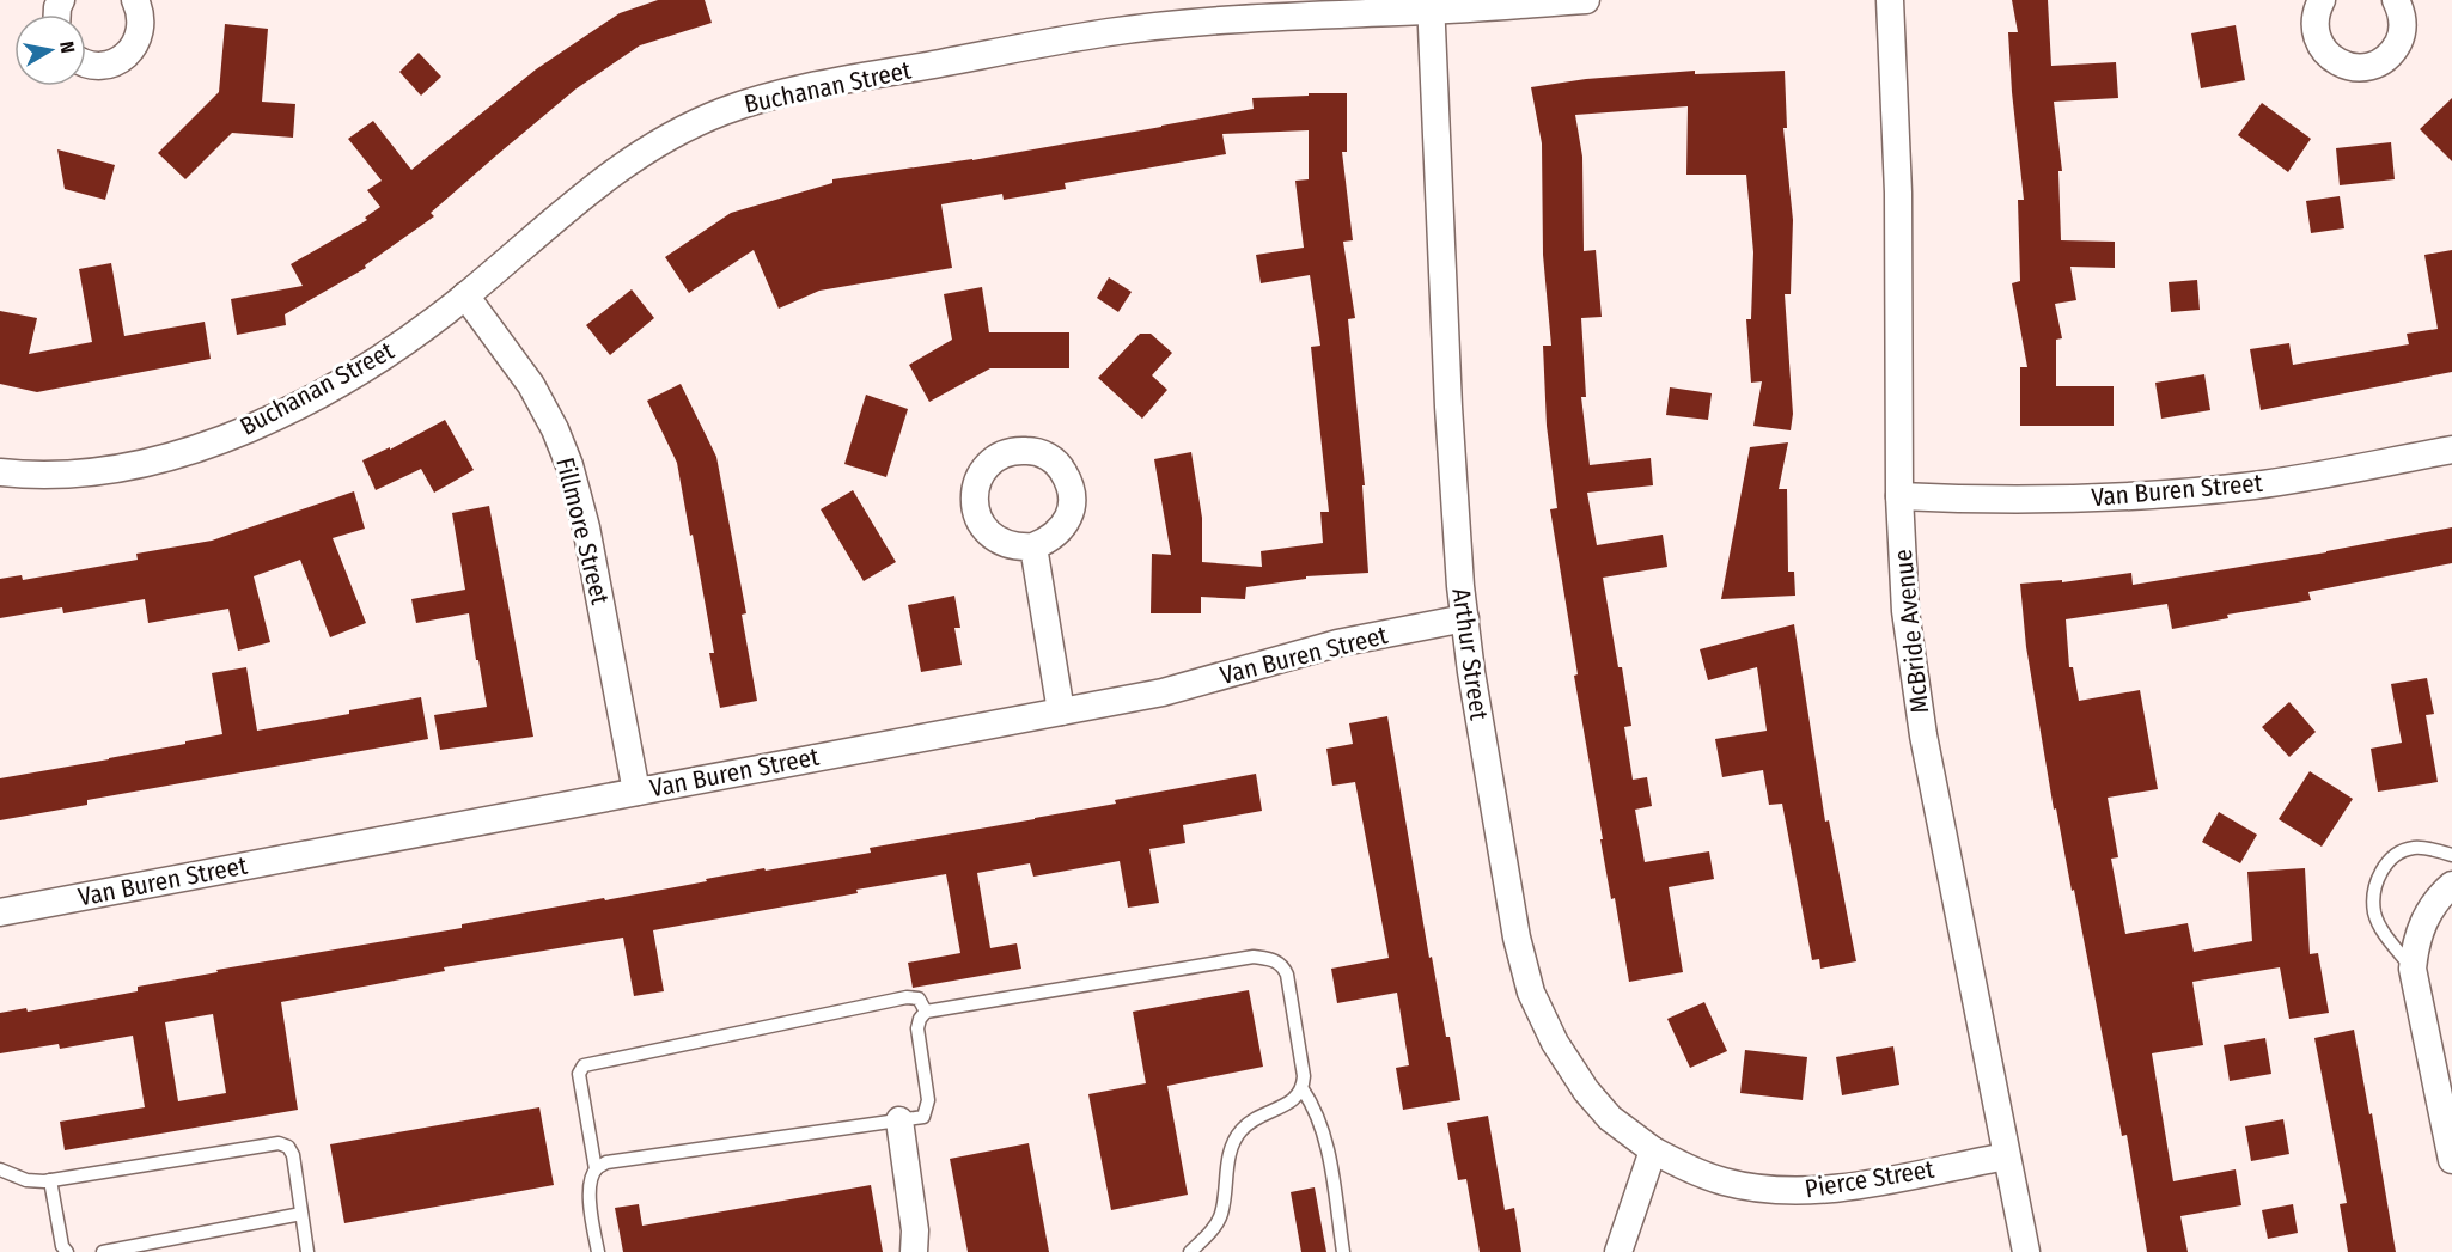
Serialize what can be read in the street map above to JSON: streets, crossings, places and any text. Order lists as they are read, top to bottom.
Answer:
{
  "streets": {
    "street": [
      "Buchanan Street",
      "Van Buren Street",
      "Fillmore Street",
      "McBride Avenue",
      "Arthur Street",
      "Pierce Street"
    ]
  },
  "crossings": [
    ["Buchanan Street", "Fillmore Street"],
    ["Buchanan Street", "Arthur Street"],
    ["Van Buren Street", "Fillmore Street"],
    ["Van Buren Street", "McBride Avenue"],
    ["Van Buren Street", "Arthur Street"],
    ["McBride Avenue", "Pierce Street"],
    ["Arthur Street", "Pierce Street"]
  ],
  "north": "right"
}
